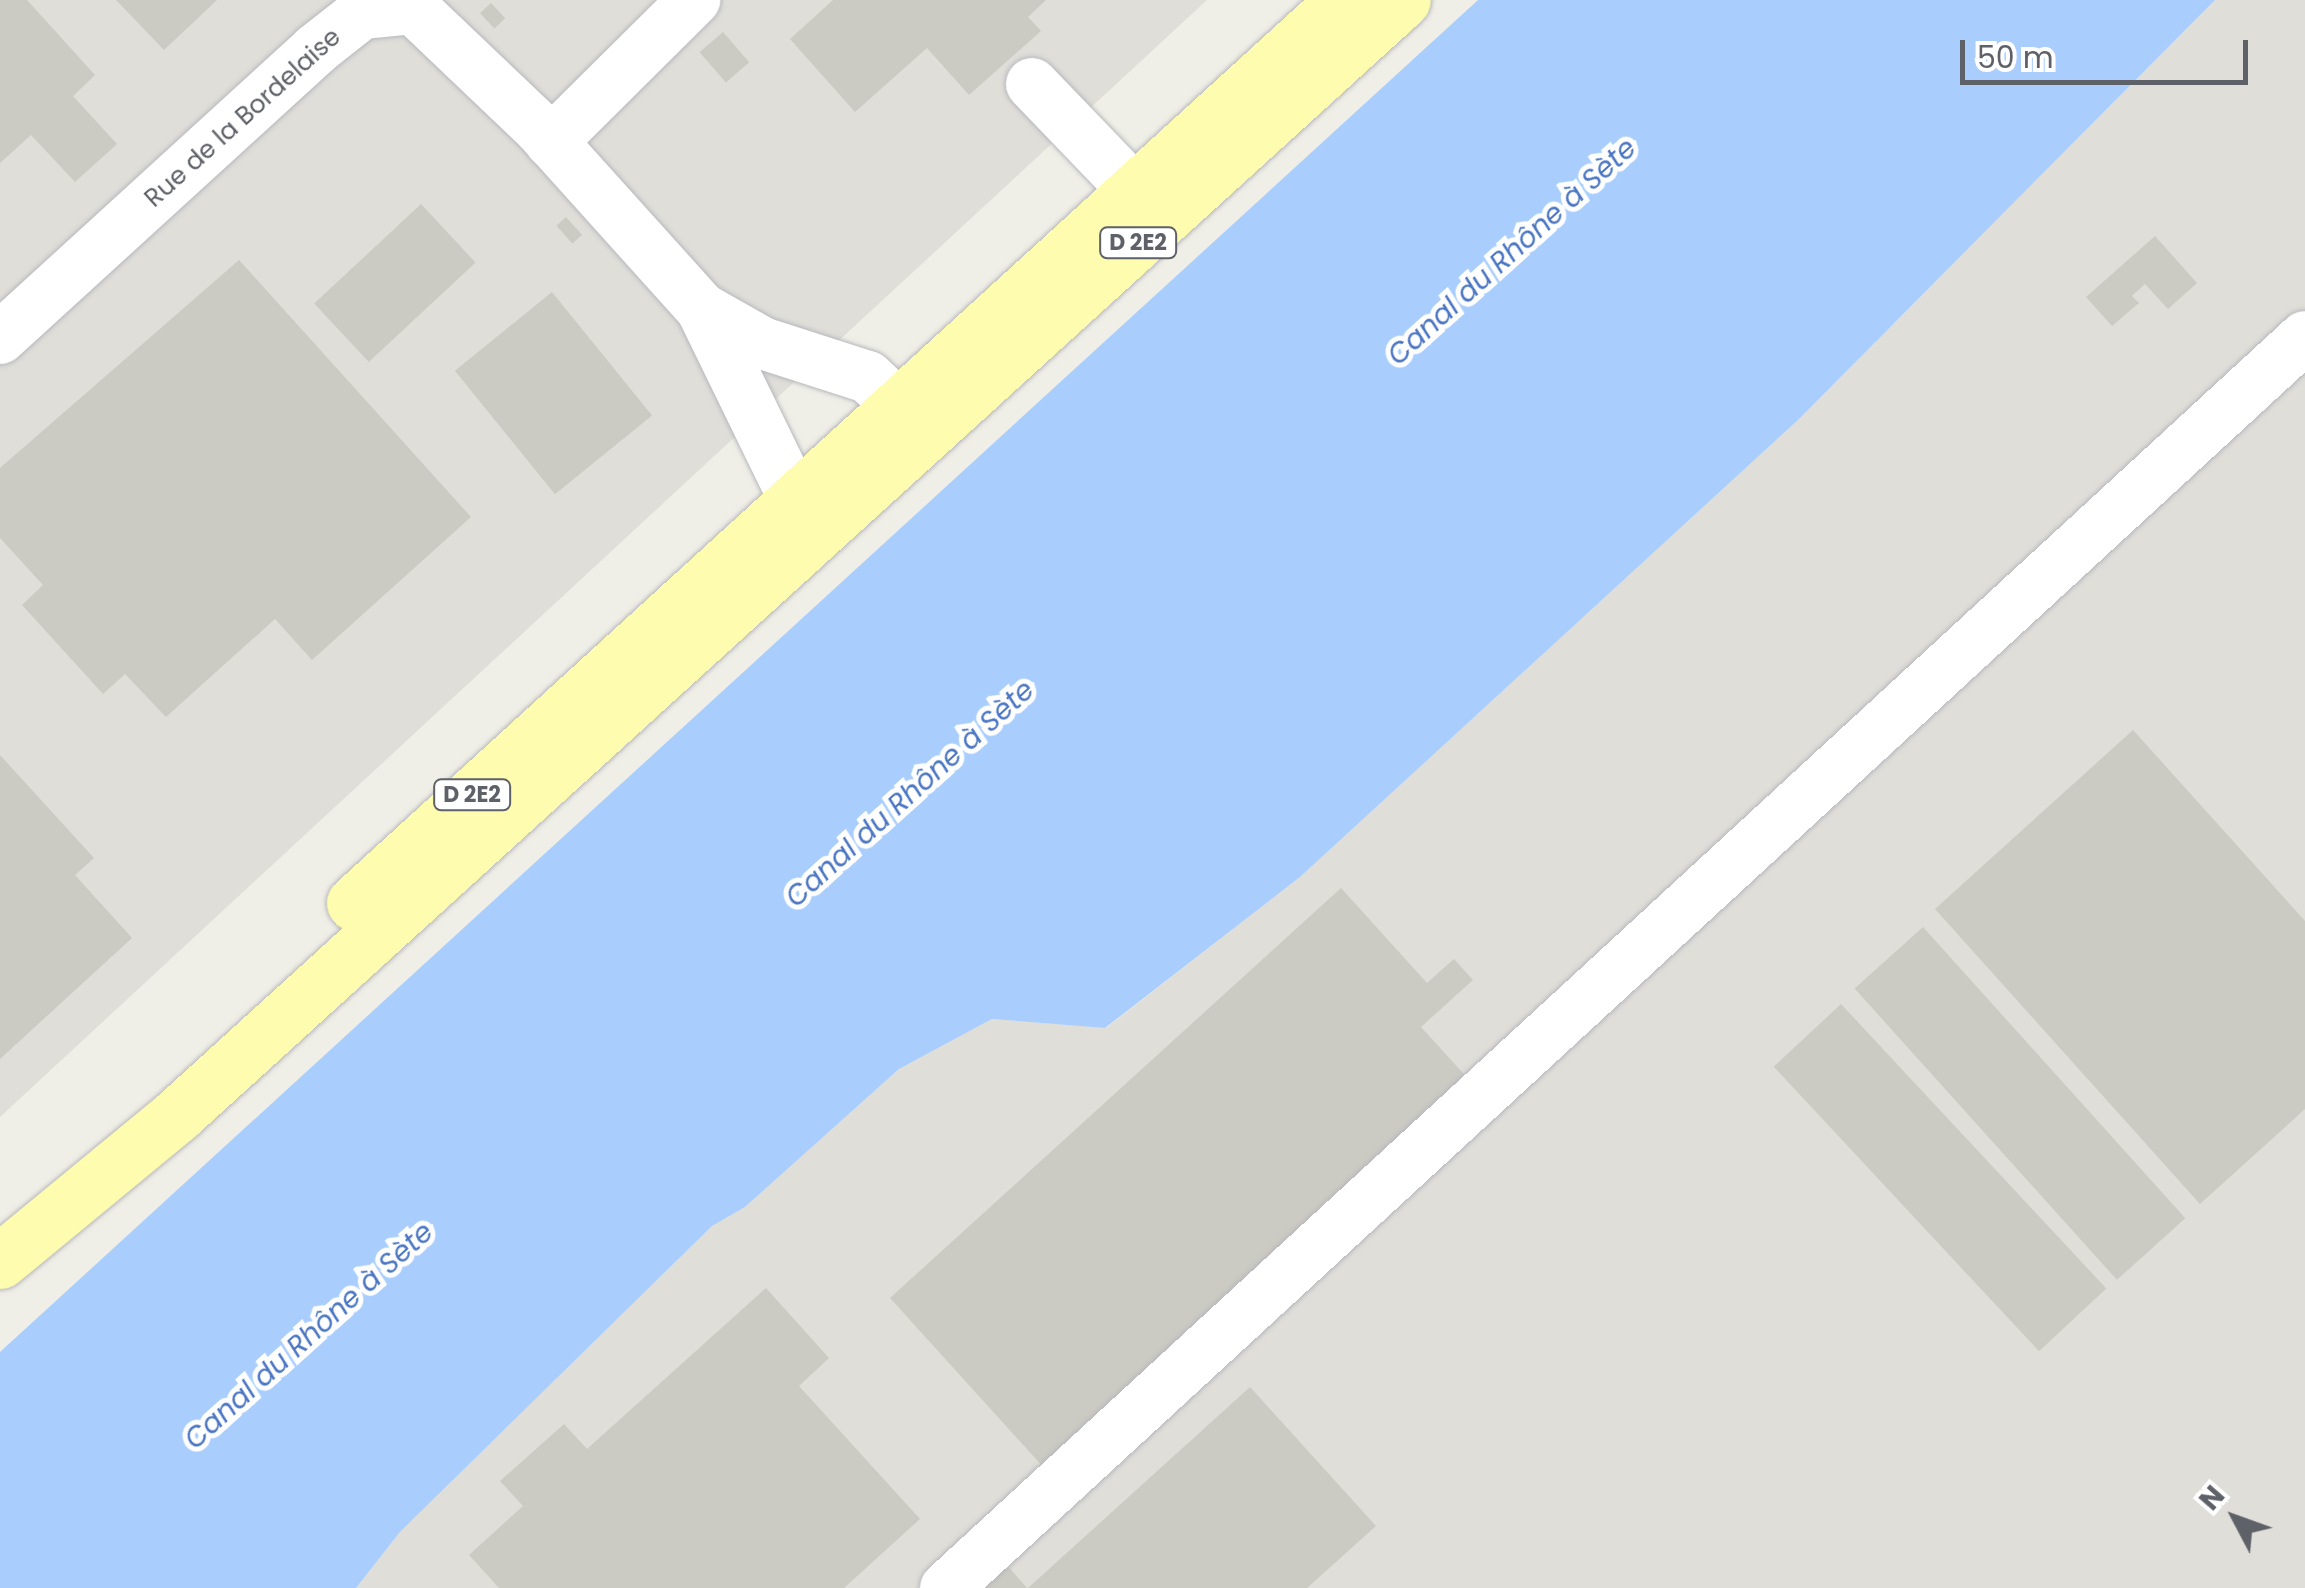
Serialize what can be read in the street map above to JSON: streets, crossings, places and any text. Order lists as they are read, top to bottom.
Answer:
{
  "streets": {
    "main road": ["D 2E2"],
    "street": ["Rue de la Bordelaise"]
  },
  "water": ["Canal du Rhône à Sète"],
  "scale_bar": "50 m",
  "north": "top left"
}
